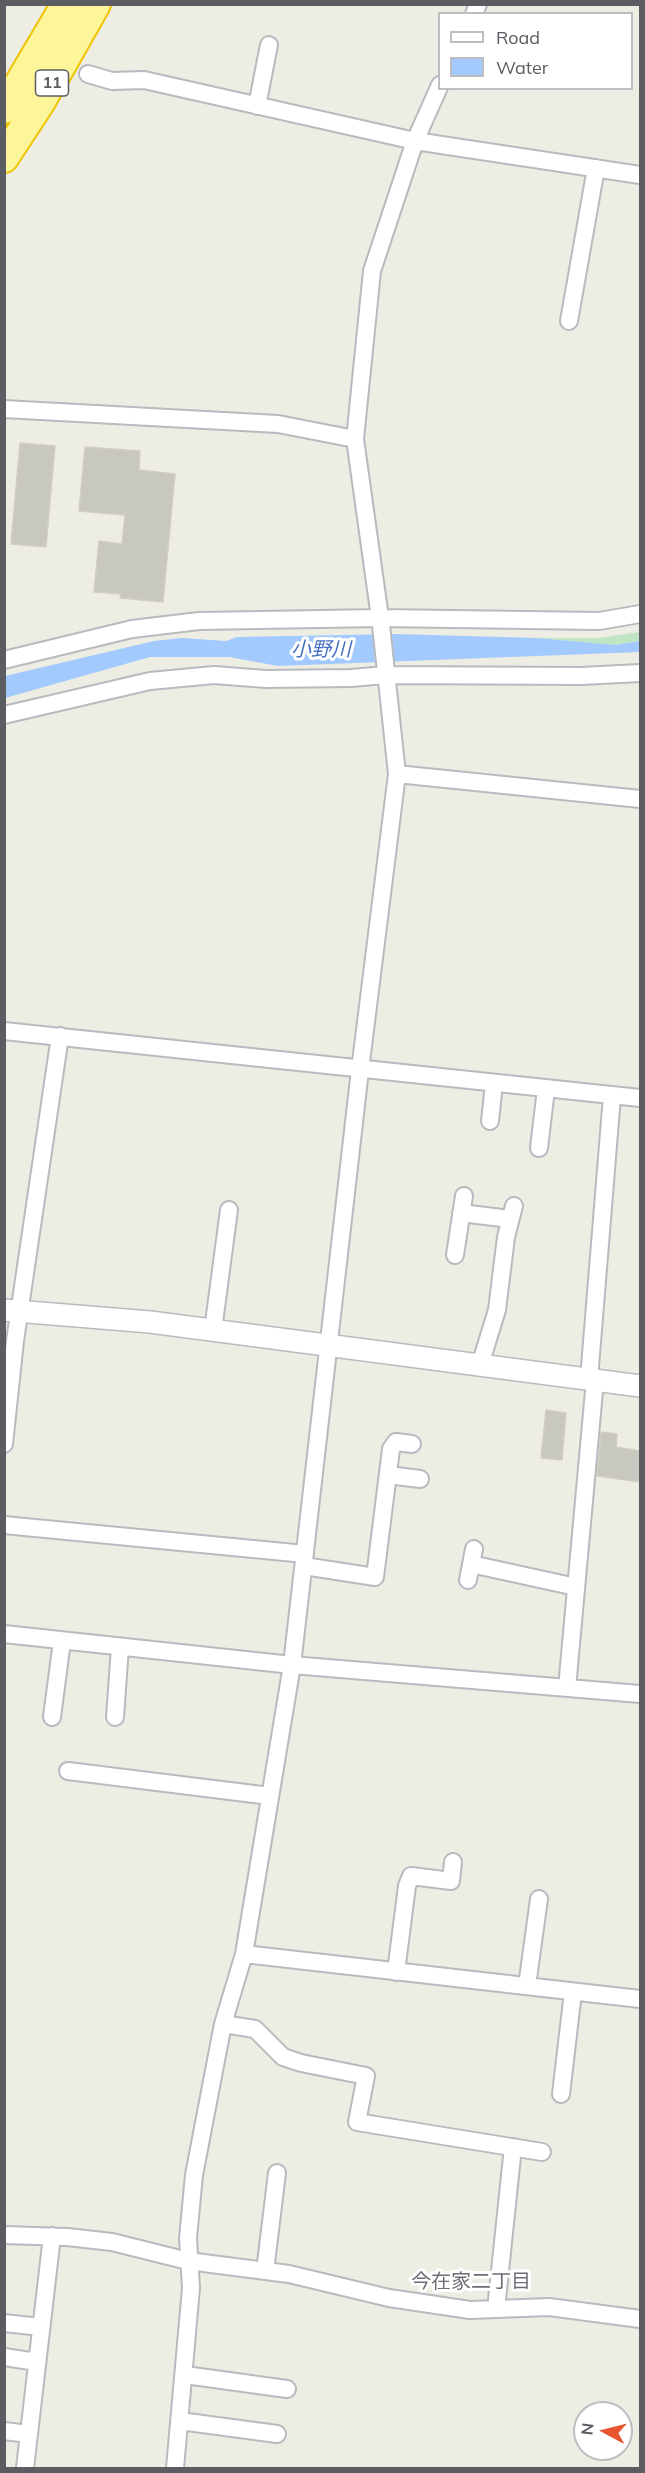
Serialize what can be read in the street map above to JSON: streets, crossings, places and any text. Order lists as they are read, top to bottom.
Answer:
{
  "streets": {
    "highway": ["11"]
  },
  "districts": ["今在家二丁目"],
  "water": ["小野川"],
  "legend": ["Road", "Water"],
  "north": "left"
}
